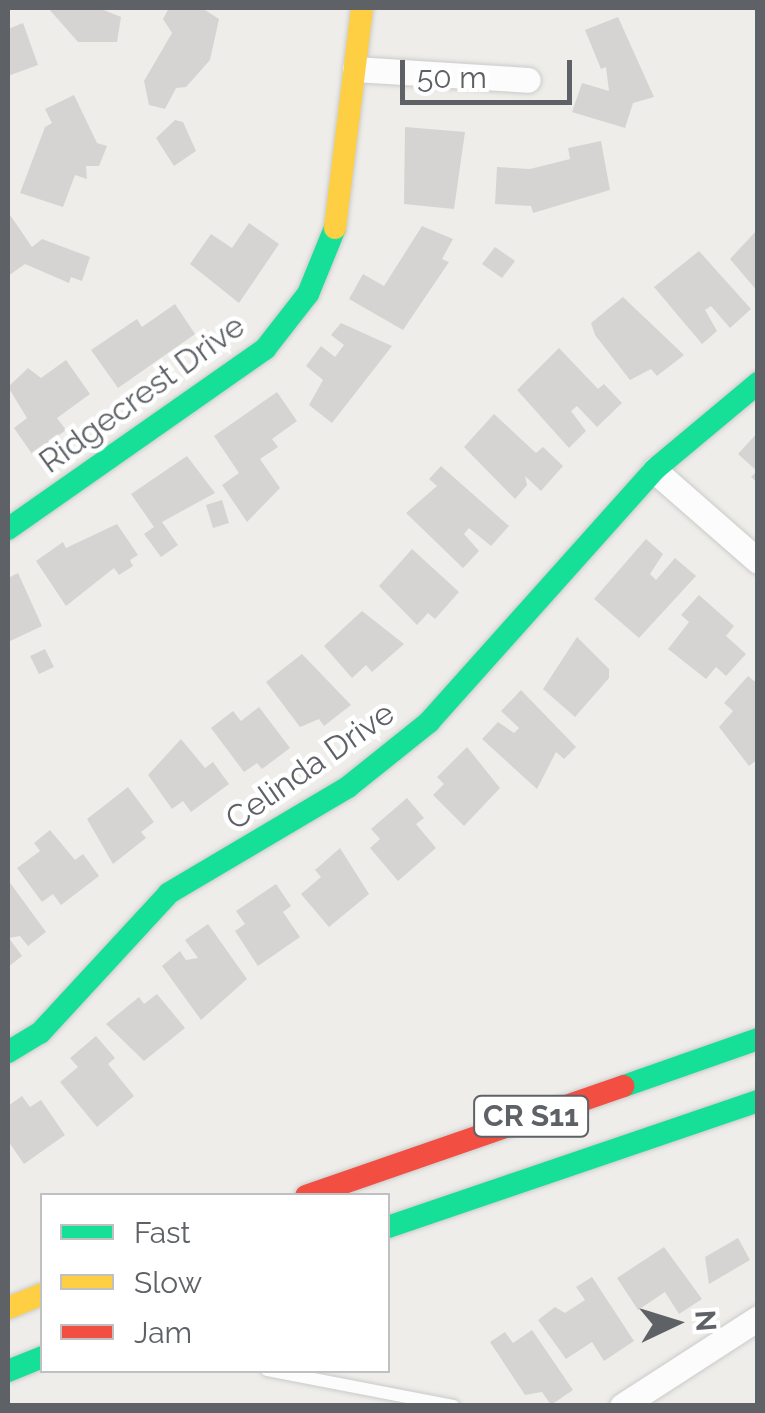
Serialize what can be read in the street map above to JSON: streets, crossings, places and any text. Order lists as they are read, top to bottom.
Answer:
{
  "streets": {
    "street": ["Ridgecrest Drive", "Celinda Drive", "CR S11"]
  },
  "legend": ["Fast", "Slow", "Jam"],
  "scale_bar": "50 m",
  "north": "right"
}
